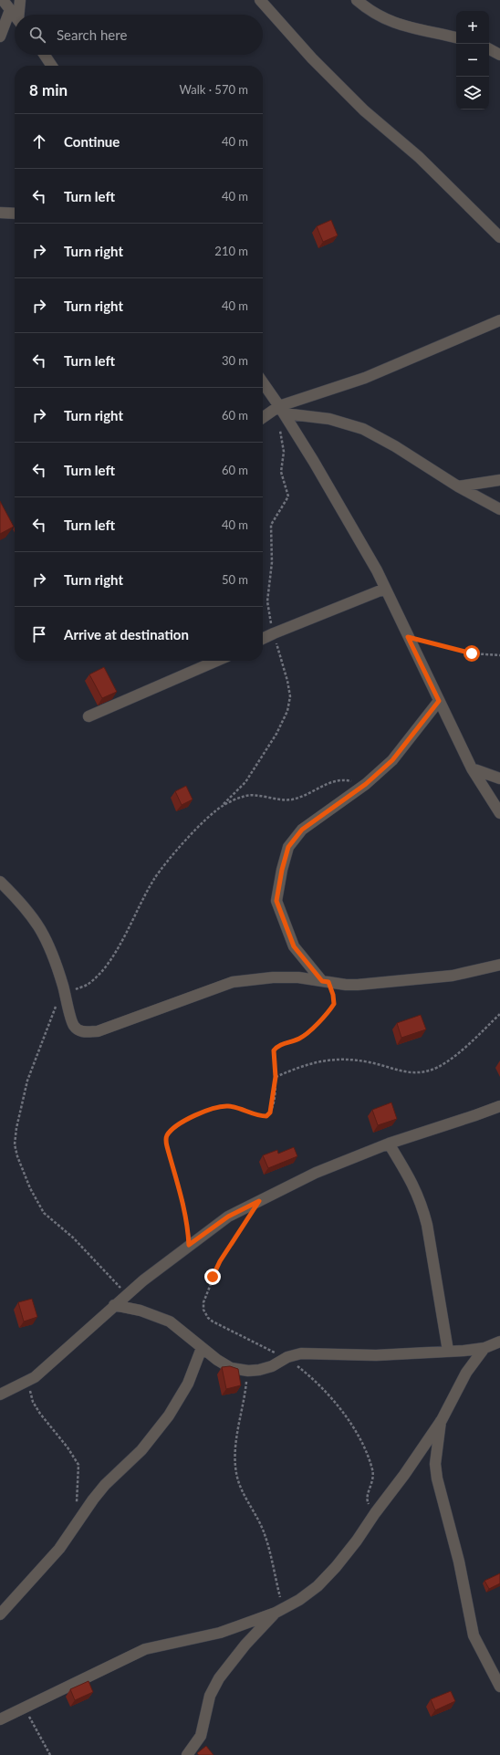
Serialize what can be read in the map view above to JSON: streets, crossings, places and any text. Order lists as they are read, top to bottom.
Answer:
{
  "page": {
    "map_buttons": ["+", "−"],
    "search": "Search here",
    "heading": ["8 min", "Walk · 570 m"],
    "list": [
      ["Continue", "40 m"],
      ["Turn left", "40 m"],
      ["Turn right", "210 m"],
      ["Turn right", "40 m"],
      ["Turn left", "30 m"],
      ["Turn right", "60 m"],
      ["Turn left", "60 m"],
      ["Turn left", "40 m"],
      ["Turn right", "50 m"],
      "Arrive at destination"
    ]
  }
}
